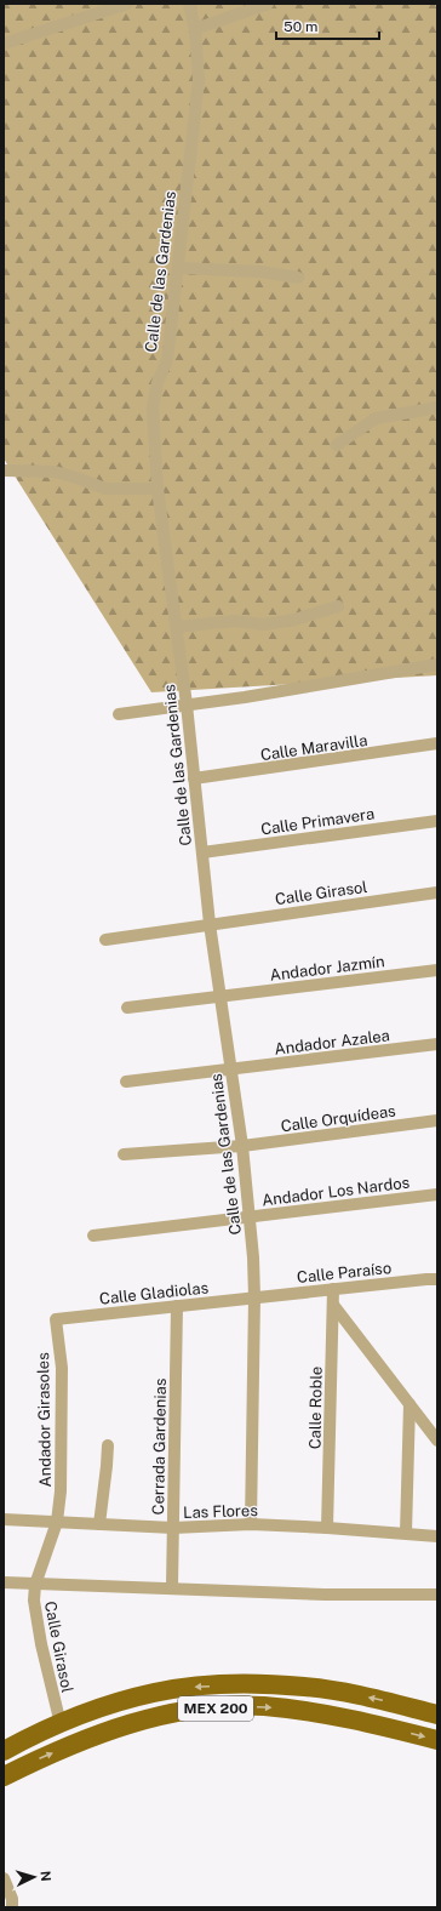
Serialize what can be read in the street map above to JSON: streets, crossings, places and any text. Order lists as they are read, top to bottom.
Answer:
{
  "streets": {
    "main road": ["MEX 200"],
    "street": [
      "Calle de las Gardenias",
      "Calle Maravilla",
      "Calle Primavera",
      "Calle Girasol",
      "Andador Jazmín",
      "Andador Azalea",
      "Calle Orquídeas",
      "Andador Los Nardos",
      "Calle Paraíso",
      "Calle Gladiolas",
      "Calle Roble",
      "Andador Girasoles",
      "Cerrada Gardenias",
      "Las Flores"
    ]
  },
  "crossings": [
    ["Calle de las Gardenias", "Calle Maravilla"],
    ["Calle de las Gardenias", "Calle Primavera"],
    ["Calle de las Gardenias", "Calle Girasol"],
    ["Calle de las Gardenias", "Andador Jazmín"],
    ["Calle de las Gardenias", "Andador Azalea"],
    ["Calle de las Gardenias", "Calle Orquídeas"],
    ["Calle de las Gardenias", "Andador Los Nardos"],
    ["Calle de las Gardenias", "Calle Paraíso"],
    ["Calle de las Gardenias", "Calle Gladiolas"],
    ["Calle de las Gardenias", "Las Flores"],
    ["Calle Girasol", "Andador Girasoles"],
    ["Calle Girasol", "Las Flores"],
    ["Calle Girasol", "MEX 200"],
    ["Calle Paraíso", "Calle Gladiolas"],
    ["Calle Paraíso", "Calle Roble"],
    ["Calle Gladiolas", "Andador Girasoles"],
    ["Calle Gladiolas", "Cerrada Gardenias"],
    ["Calle Roble", "Las Flores"],
    ["Andador Girasoles", "Las Flores"],
    ["Cerrada Gardenias", "Las Flores"]
  ],
  "scale_bar": "50 m",
  "north": "right"
}
